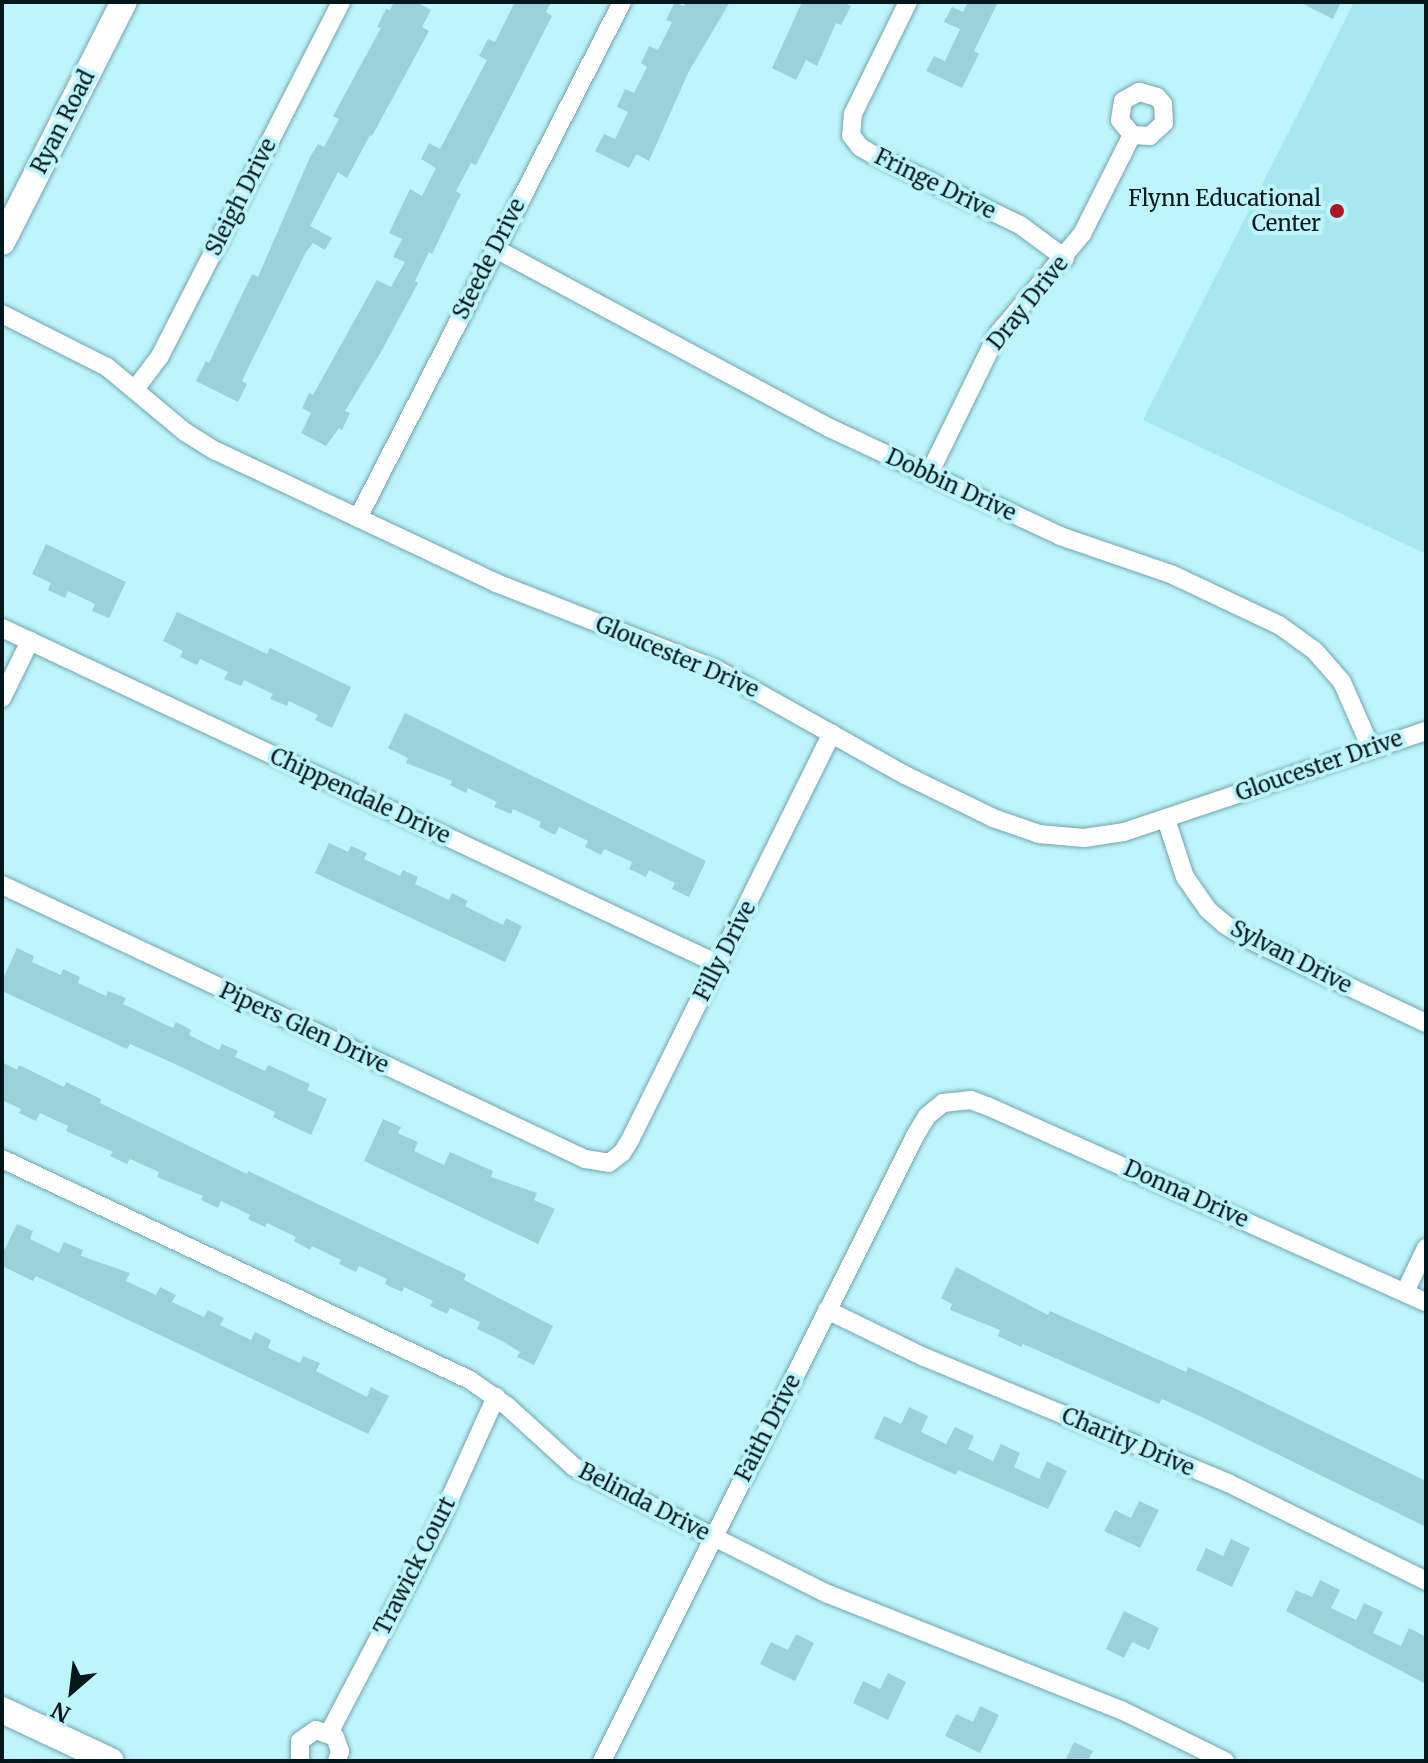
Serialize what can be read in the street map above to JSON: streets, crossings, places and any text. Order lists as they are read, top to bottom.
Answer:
{
  "streets": {
    "main road": ["Ryan Road"],
    "street": [
      "Fringe Drive",
      "Sleigh Drive",
      "Steede Drive",
      "Dray Drive",
      "Dobbin Drive",
      "Gloucester Drive",
      "Chippendale Drive",
      "Filly Drive",
      "Sylvan Drive",
      "Pipers Glen Drive",
      "Donna Drive",
      "Faith Drive",
      "Charity Drive",
      "Belinda Drive",
      "Trawick Court"
    ]
  },
  "crossings": [
    ["Fringe Drive", "Dray Drive"],
    ["Sleigh Drive", "Gloucester Drive"],
    ["Steede Drive", "Dobbin Drive"],
    ["Steede Drive", "Gloucester Drive"],
    ["Dray Drive", "Dobbin Drive"],
    ["Dobbin Drive", "Gloucester Drive"],
    ["Gloucester Drive", "Filly Drive"],
    ["Gloucester Drive", "Sylvan Drive"],
    ["Chippendale Drive", "Filly Drive"],
    ["Filly Drive", "Pipers Glen Drive"],
    ["Donna Drive", "Faith Drive"],
    ["Faith Drive", "Charity Drive"],
    ["Faith Drive", "Belinda Drive"],
    ["Belinda Drive", "Trawick Court"]
  ],
  "places": ["Flynn Educational Center"],
  "north": "bottom left"
}
